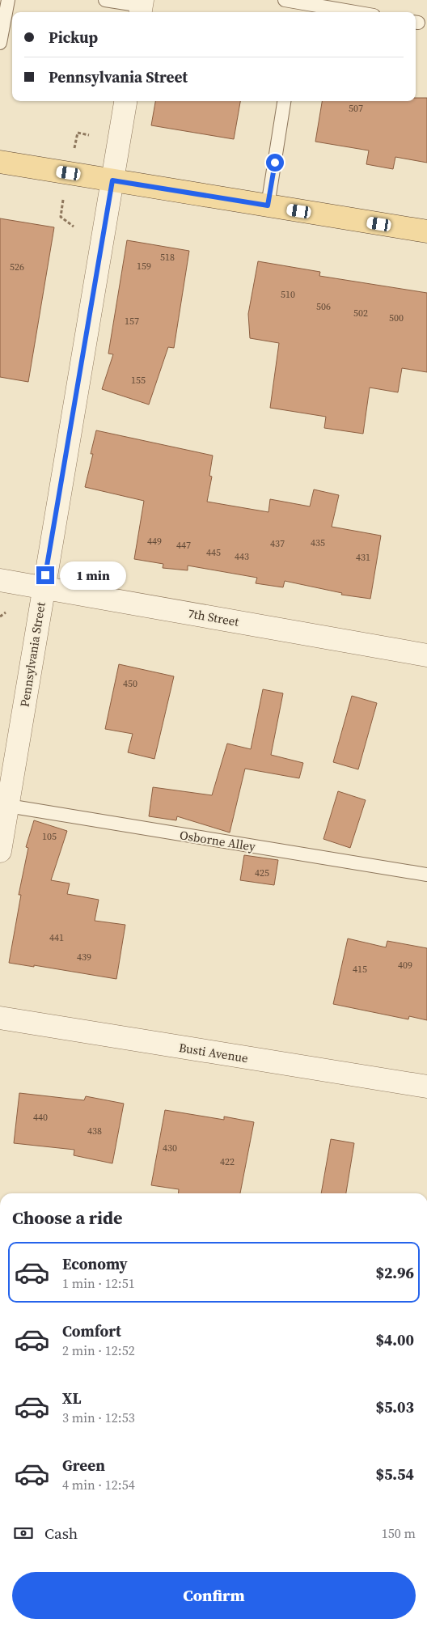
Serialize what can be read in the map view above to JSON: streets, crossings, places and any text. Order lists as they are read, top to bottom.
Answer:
{
  "streets": {
    "street": ["7th Street", "Pennsylvania Street", "Busti Avenue"],
    "lane": ["Osborne Alley"]
  },
  "crossings": [
    ["7th Street", "Pennsylvania Street"],
    ["Pennsylvania Street", "Osborne Alley"]
  ],
  "house_numbers": [
    "507",
    "518",
    "159",
    "526",
    "510",
    "506",
    "502",
    "500",
    "157",
    "155",
    "449",
    "435",
    "437",
    "447",
    "445",
    "443",
    "431",
    "450",
    "105",
    "425",
    "441",
    "439",
    "409",
    "415",
    "440",
    "438",
    "430",
    "422"
  ],
  "page": {
    "banner": ["Pickup", "Pennsylvania Street"],
    "bubble": "1 min",
    "heading": "Choose a ride",
    "list": [
      {
        "name": "Economy",
        "note": "1 min · 12:51",
        "value": "$2.96"
      },
      {
        "name": "Comfort",
        "note": "2 min · 12:52",
        "value": "$4.00"
      },
      {
        "name": "XL",
        "note": "3 min · 12:53",
        "value": "$5.03"
      },
      {
        "name": "Green",
        "note": "4 min · 12:54",
        "value": "$5.54"
      }
    ],
    "pay": ["Cash", "150 m"],
    "buttons": "Confirm"
  }
}
